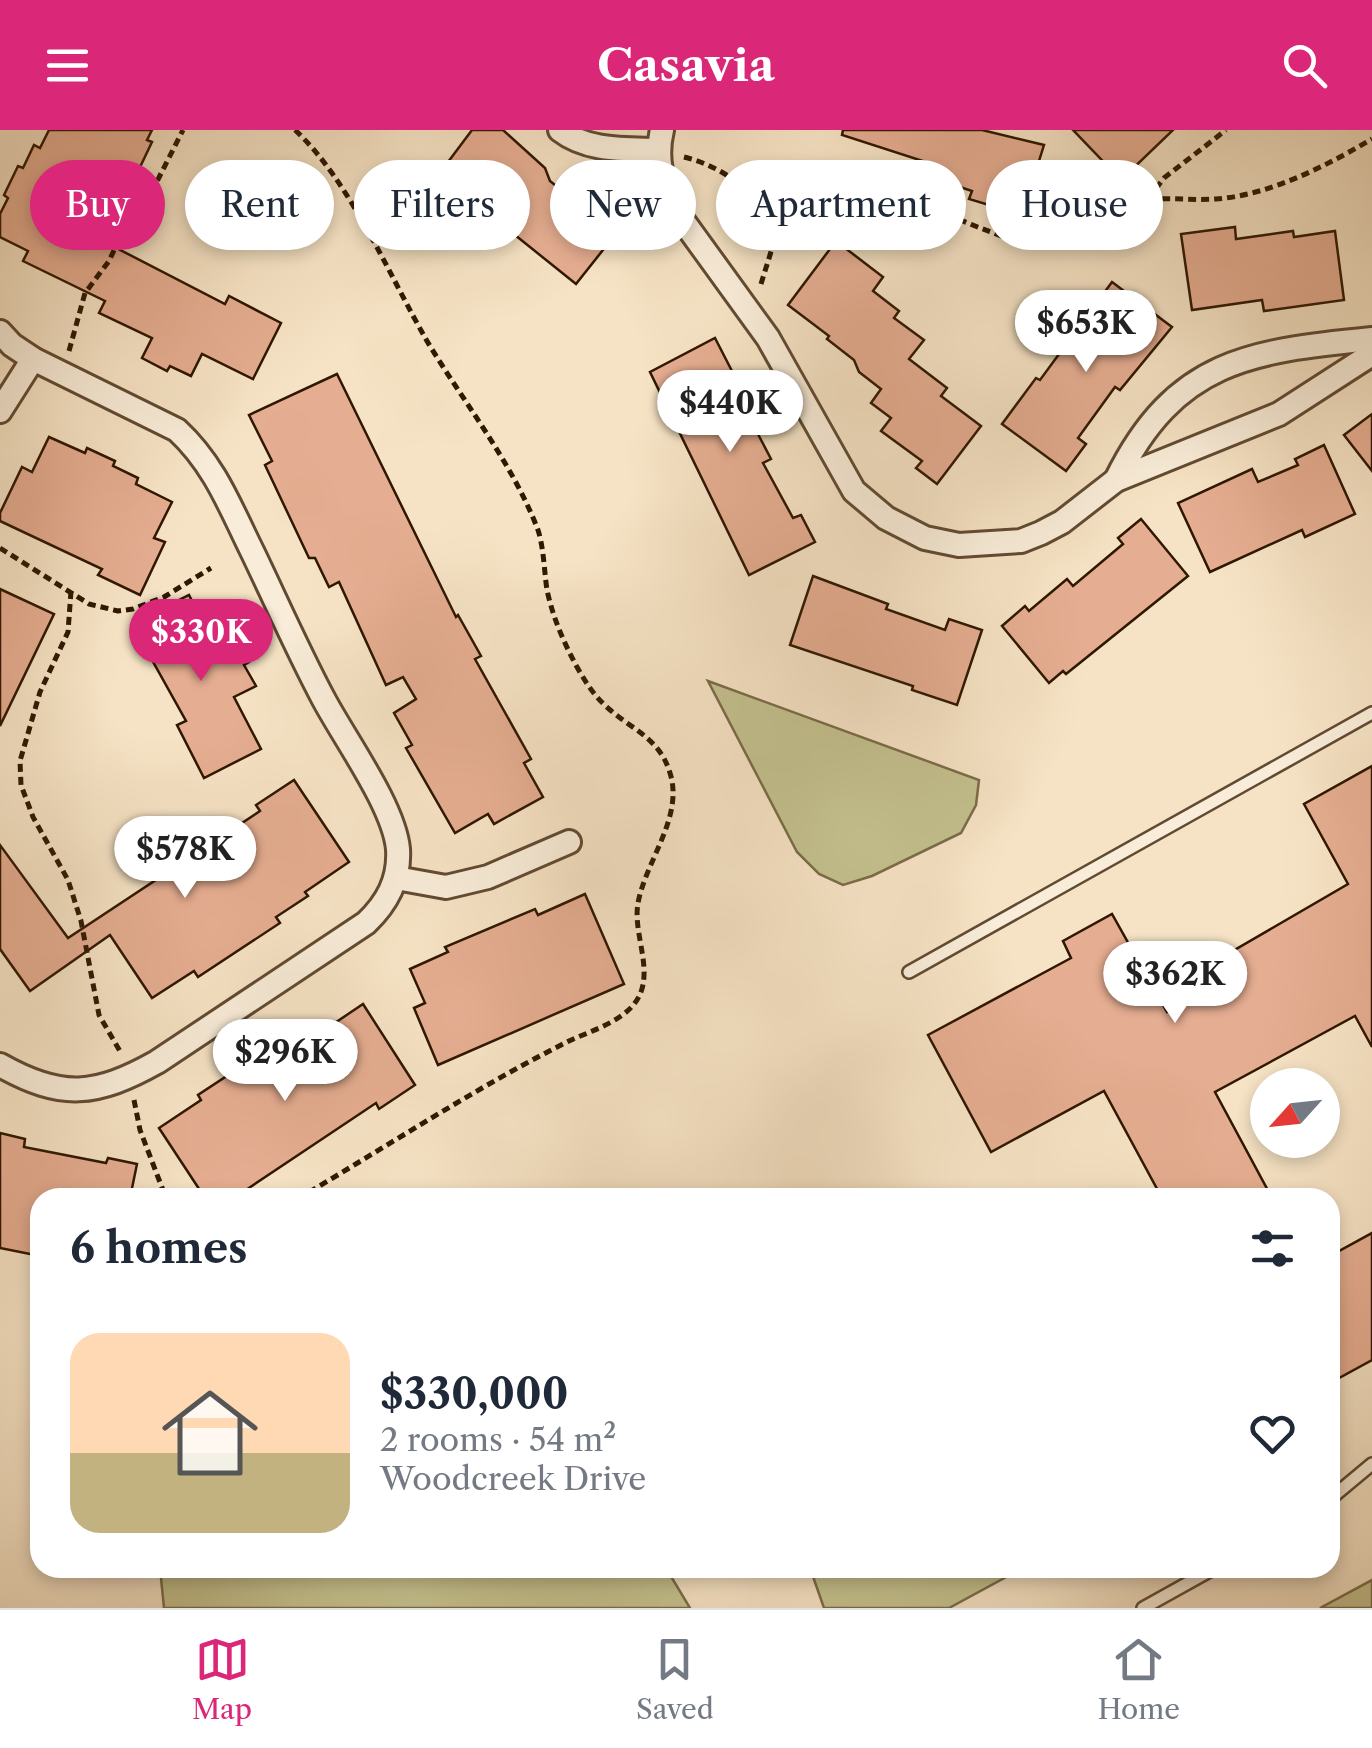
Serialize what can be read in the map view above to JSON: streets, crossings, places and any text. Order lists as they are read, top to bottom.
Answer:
{
  "north": "bottom left",
  "page": {
    "header": "Casavia",
    "chip": [
      "Buy",
      "Rent",
      "Filters",
      "New",
      "Apartment",
      "House"
    ],
    "price": [
      "$653K",
      "$440K",
      "$330K",
      "$578K",
      "$362K",
      "$296K"
    ],
    "heading": "6 homes",
    "list": [
      {
        "name": "$330,000",
        "note": "2 rooms · 54 m² · Woodcreek Drive"
      }
    ],
    "tabs": ["Map", "Saved", "Home"]
  }
}
